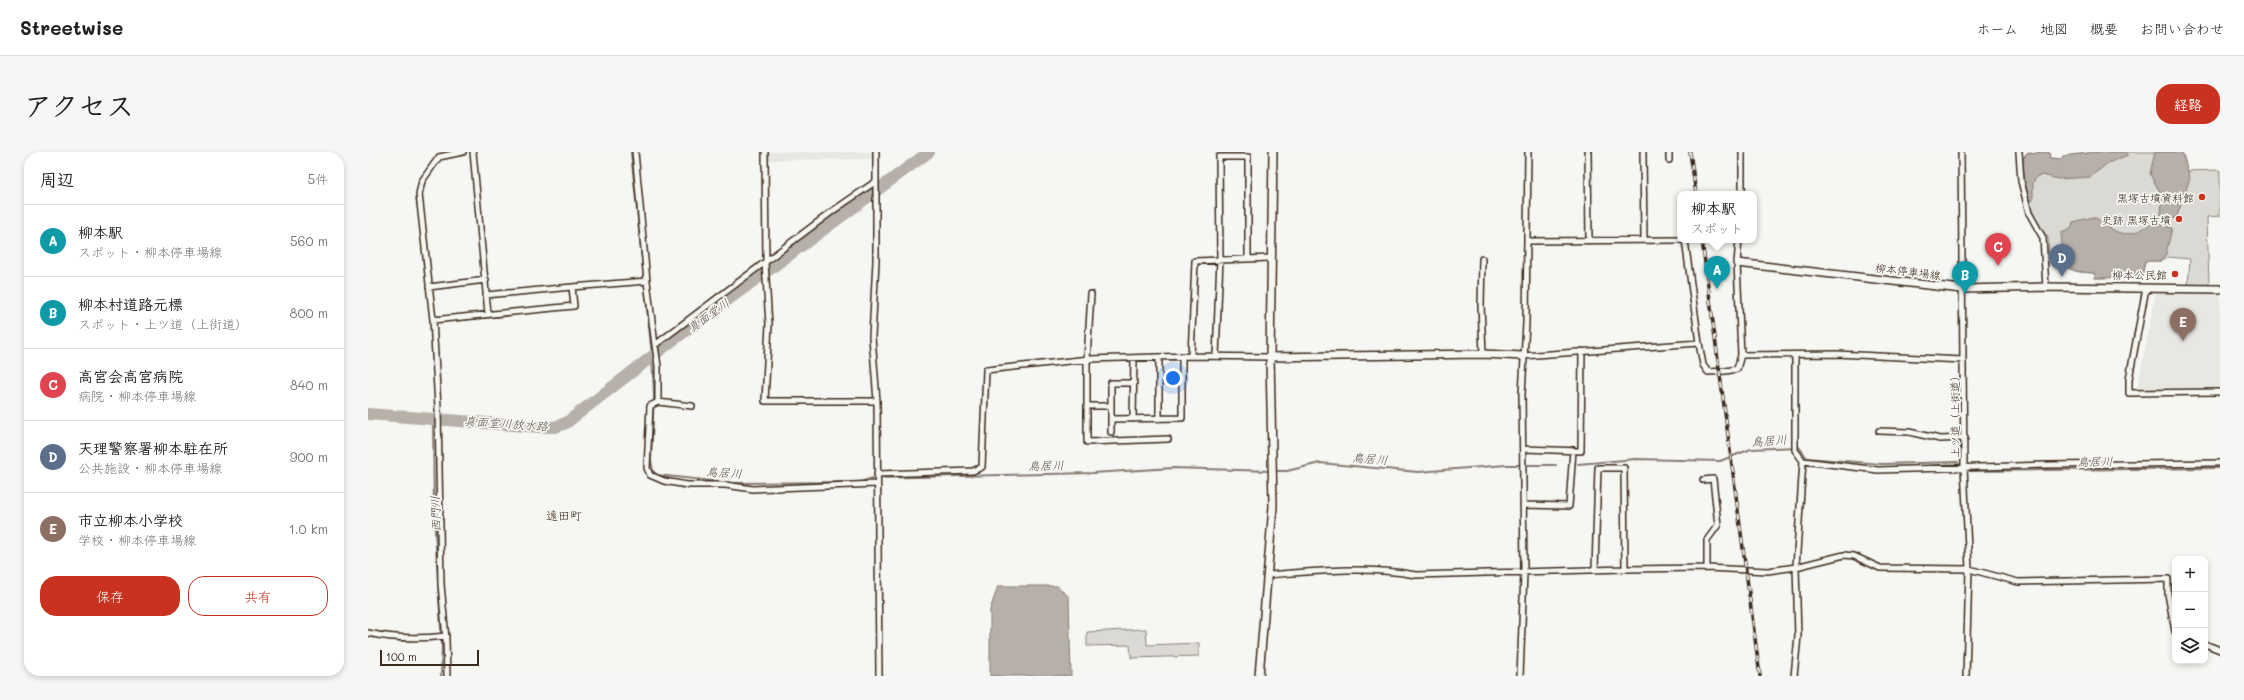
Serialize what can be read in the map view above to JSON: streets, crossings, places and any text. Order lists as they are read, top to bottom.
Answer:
{
  "streets": {
    "street": ["柳本停車場線", "上ツ道（上街道）"]
  },
  "crossings": [
    ["柳本停車場線", "上ツ道（上街道）"]
  ],
  "districts": ["遠田町"],
  "water": [
    "真面堂川",
    "真面堂川放水路",
    "鳥居川",
    "西門川"
  ],
  "places": ["黒塚古墳資料館", "史跡 黒塚古墳", "柳本公民館"],
  "scale_bar": "100 m",
  "page": {
    "header": "Streetwise",
    "nav": [
      "ホーム",
      "地図",
      "概要",
      "お問い合わせ"
    ],
    "title": "アクセス",
    "buttons": [
      "経路",
      ["保存", "共有"]
    ],
    "heading": ["周辺", "5件"],
    "popup": ["柳本駅", "スポット"],
    "list": [
      {
        "mark": "A",
        "name": "柳本駅",
        "note": "スポット · 柳本停車場線",
        "value": "560 m"
      },
      {
        "mark": "B",
        "name": "柳本村道路元標",
        "note": "スポット · 上ツ道（上街道）",
        "value": "800 m"
      },
      {
        "mark": "C",
        "name": "高宮会高宮病院",
        "note": "病院 · 柳本停車場線",
        "value": "840 m"
      },
      {
        "mark": "D",
        "name": "天理警察署柳本駐在所",
        "note": "公共施設 · 柳本停車場線",
        "value": "900 m"
      },
      {
        "mark": "E",
        "name": "市立柳本小学校",
        "note": "学校 · 柳本停車場線",
        "value": "1.0 km"
      }
    ],
    "pins": [
      "C",
      "D",
      "A",
      "B",
      "E"
    ],
    "map_buttons": ["+", "−"],
    "scale": "100 m"
  }
}
